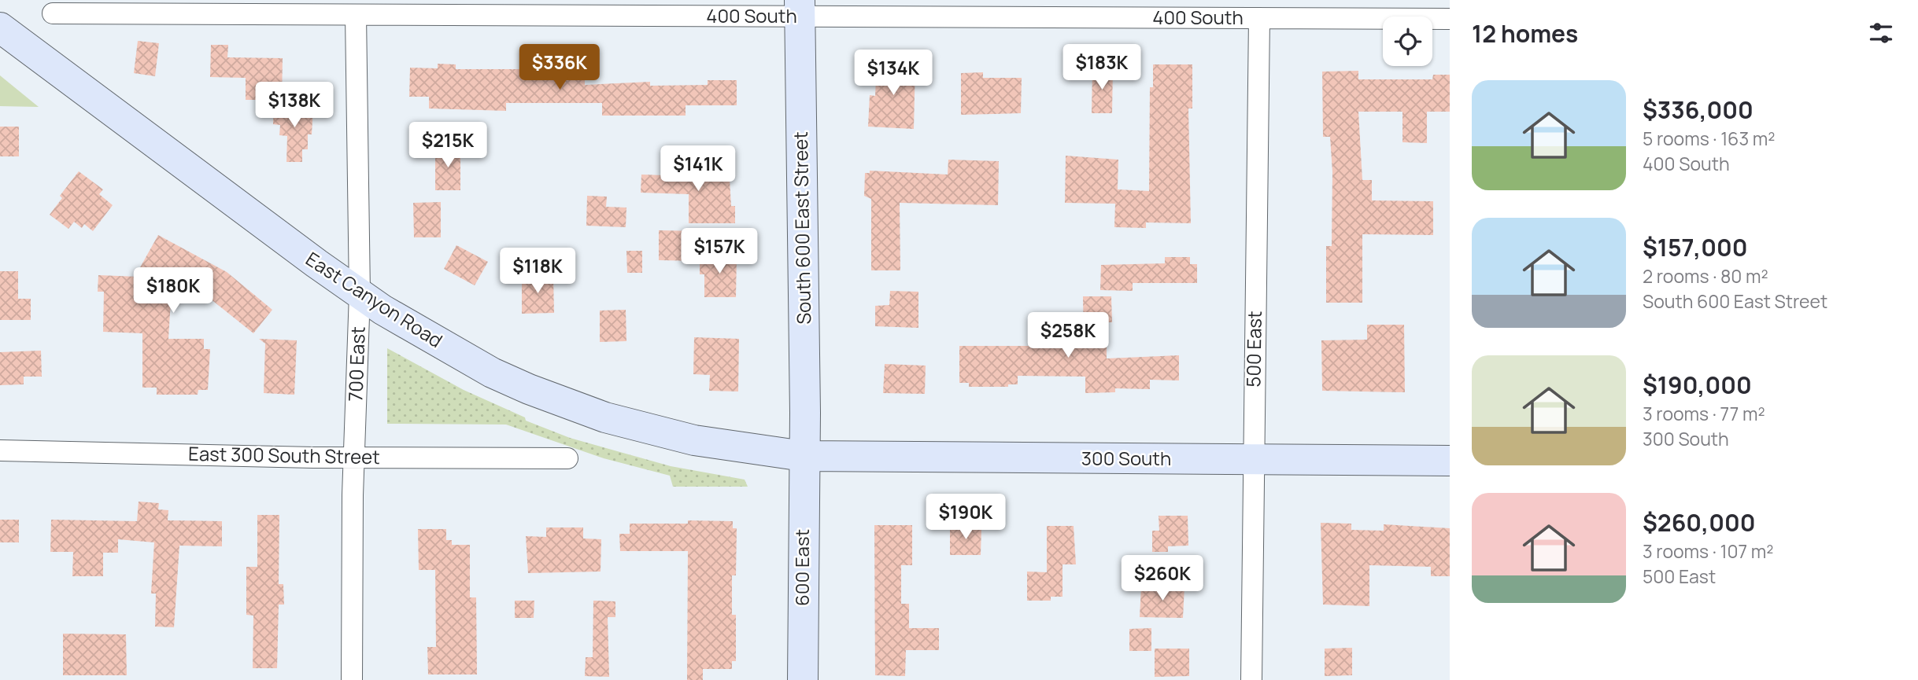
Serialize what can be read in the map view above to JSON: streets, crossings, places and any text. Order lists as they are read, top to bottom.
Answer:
{
  "streets": {
    "main road": [
      "South 600 East Street",
      "East Canyon Road",
      "300 South",
      "600 East"
    ],
    "street": [
      "400 South",
      "500 East",
      "700 East",
      "East 300 South Street"
    ]
  },
  "crossings": [
    ["400 South", "South 600 East Street"],
    ["400 South", "500 East"],
    ["400 South", "700 East"],
    ["South 600 East Street", "East Canyon Road"],
    ["South 600 East Street", "300 South"],
    ["South 600 East Street", "600 East"],
    ["East Canyon Road", "700 East"],
    ["East Canyon Road", "300 South"],
    ["East Canyon Road", "600 East"],
    ["500 East", "300 South"],
    ["700 East", "East 300 South Street"],
    ["300 South", "600 East"]
  ],
  "page": {
    "heading": "12 homes",
    "price": [
      "$336K",
      "$183K",
      "$134K",
      "$138K",
      "$215K",
      "$141K",
      "$157K",
      "$118K",
      "$180K",
      "$258K",
      "$190K",
      "$260K"
    ],
    "list": [
      {
        "name": "$336,000",
        "note": "5 rooms · 163 m² · 400 South"
      },
      {
        "name": "$157,000",
        "note": "2 rooms · 80 m² · South 600 East Street"
      },
      {
        "name": "$190,000",
        "note": "3 rooms · 77 m² · 300 South"
      },
      {
        "name": "$260,000",
        "note": "3 rooms · 107 m² · 500 East"
      }
    ]
  }
}
